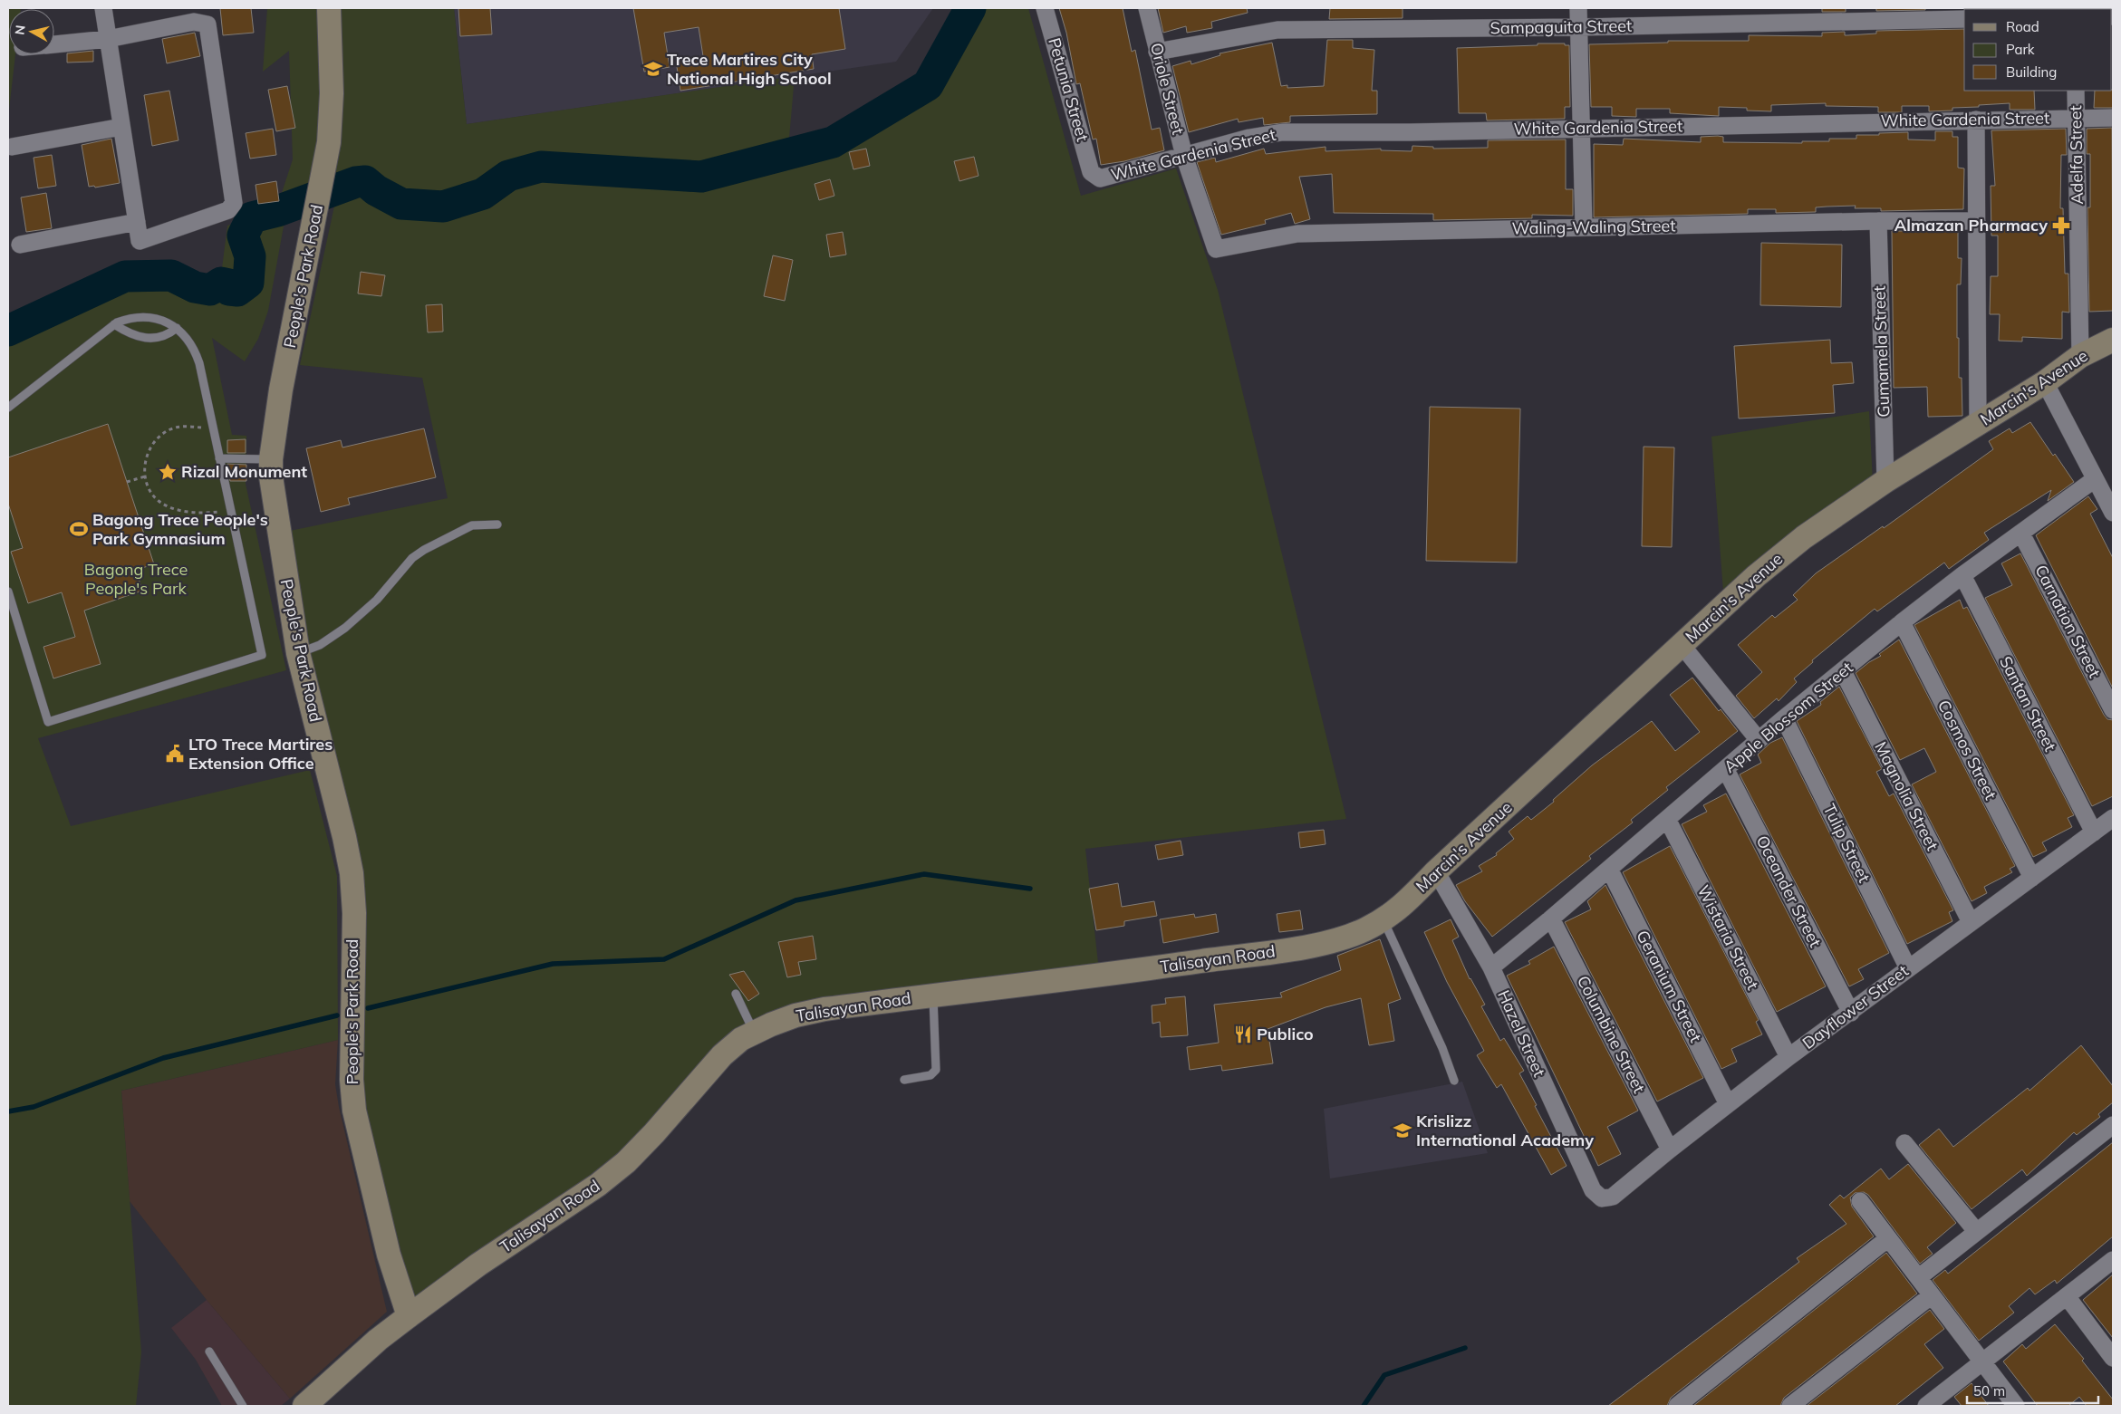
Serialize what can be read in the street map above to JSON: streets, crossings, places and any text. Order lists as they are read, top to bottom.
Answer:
{
  "streets": {
    "main road": ["People's Park Road", "Marcin's Avenue", "Talisayan Road"],
    "street": [
      "Sampaguita Street",
      "Oriole Street",
      "Petunia Street",
      "White Gardenia Street",
      "Adelfa Street",
      "Waling-Waling Street",
      "Gumamela Street",
      "Carnation Street",
      "Santan Street",
      "Apple Blossom Street",
      "Cosmos Street",
      "Magnolia Street",
      "Tulip Street",
      "Oceander Street",
      "Wistaria Street",
      "Geranium Street",
      "Dayflower Street",
      "Hazel Street",
      "Columbine Street"
    ]
  },
  "crossings": [
    ["Sampaguita Street", "Oriole Street"],
    ["Oriole Street", "White Gardenia Street"],
    ["Oriole Street", "Waling-Waling Street"],
    ["Petunia Street", "White Gardenia Street"],
    ["White Gardenia Street", "Adelfa Street"],
    ["Adelfa Street", "Marcin's Avenue"],
    ["Waling-Waling Street", "Gumamela Street"],
    ["People's Park Road", "Talisayan Road"],
    ["Gumamela Street", "Marcin's Avenue"],
    ["Marcin's Avenue", "Talisayan Road"],
    ["Marcin's Avenue", "Hazel Street"],
    ["Carnation Street", "Apple Blossom Street"],
    ["Santan Street", "Apple Blossom Street"],
    ["Santan Street", "Dayflower Street"],
    ["Apple Blossom Street", "Cosmos Street"],
    ["Apple Blossom Street", "Magnolia Street"],
    ["Apple Blossom Street", "Tulip Street"],
    ["Apple Blossom Street", "Oceander Street"],
    ["Apple Blossom Street", "Wistaria Street"],
    ["Apple Blossom Street", "Geranium Street"],
    ["Apple Blossom Street", "Hazel Street"],
    ["Apple Blossom Street", "Columbine Street"],
    ["Cosmos Street", "Dayflower Street"],
    ["Magnolia Street", "Dayflower Street"],
    ["Tulip Street", "Dayflower Street"],
    ["Oceander Street", "Dayflower Street"],
    ["Wistaria Street", "Dayflower Street"],
    ["Geranium Street", "Dayflower Street"],
    ["Dayflower Street", "Hazel Street"],
    ["Dayflower Street", "Columbine Street"]
  ],
  "parks": ["Bagong Trece People's Park"],
  "places": {
    "school or university": ["Trece Martires City National High School", "Krislizz International Academy"],
    "pharmacy": ["Almazan Pharmacy"],
    "place": ["Rizal Monument"],
    "sports": ["Bagong Trece People's Park Gymnasium"],
    "public building": ["LTO Trece Martires Extension Office"],
    "restaurant": ["Publico"]
  },
  "legend": ["Road", "Park", "Building"],
  "scale_bar": "50 m",
  "north": "left"
}
